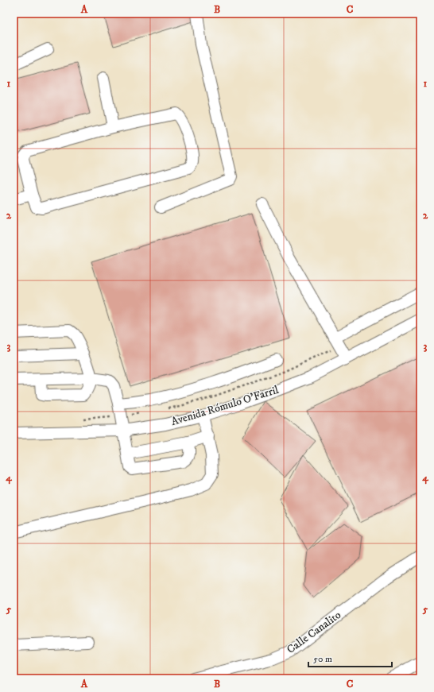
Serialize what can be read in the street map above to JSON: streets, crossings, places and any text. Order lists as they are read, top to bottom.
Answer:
{
  "streets": {
    "street": ["Avenida Rómulo O'Farril", "Calle Canalito"]
  },
  "scale_bar": "50 m",
  "grid": {
    "columns": ["A", "B", "C"],
    "rows": [
      "1",
      "2",
      "3",
      "4",
      "5"
    ]
  }
}
